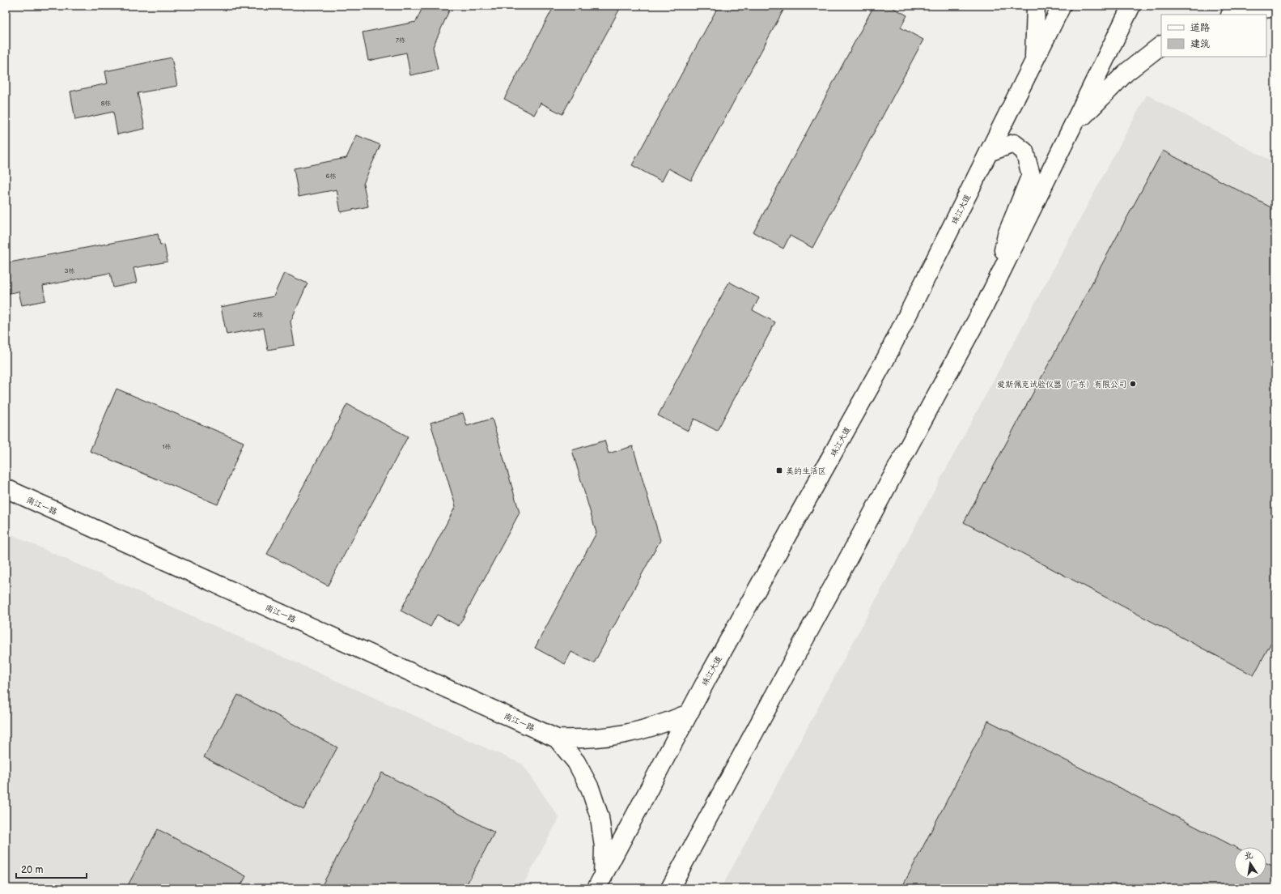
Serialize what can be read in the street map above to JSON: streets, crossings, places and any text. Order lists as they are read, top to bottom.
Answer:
{
  "streets": {
    "main road": ["珠江大道", "南江一路"]
  },
  "places": {
    "other": ["爱斯佩克试验仪器（广东）有限公司"],
    "transit": ["美的生活区"]
  },
  "house_numbers": [
    "7栋",
    "8栋",
    "6栋",
    "3栋",
    "2栋",
    "1栋"
  ],
  "legend": ["道路", "建筑"],
  "scale_bar": "20 m",
  "north": "top"
}
